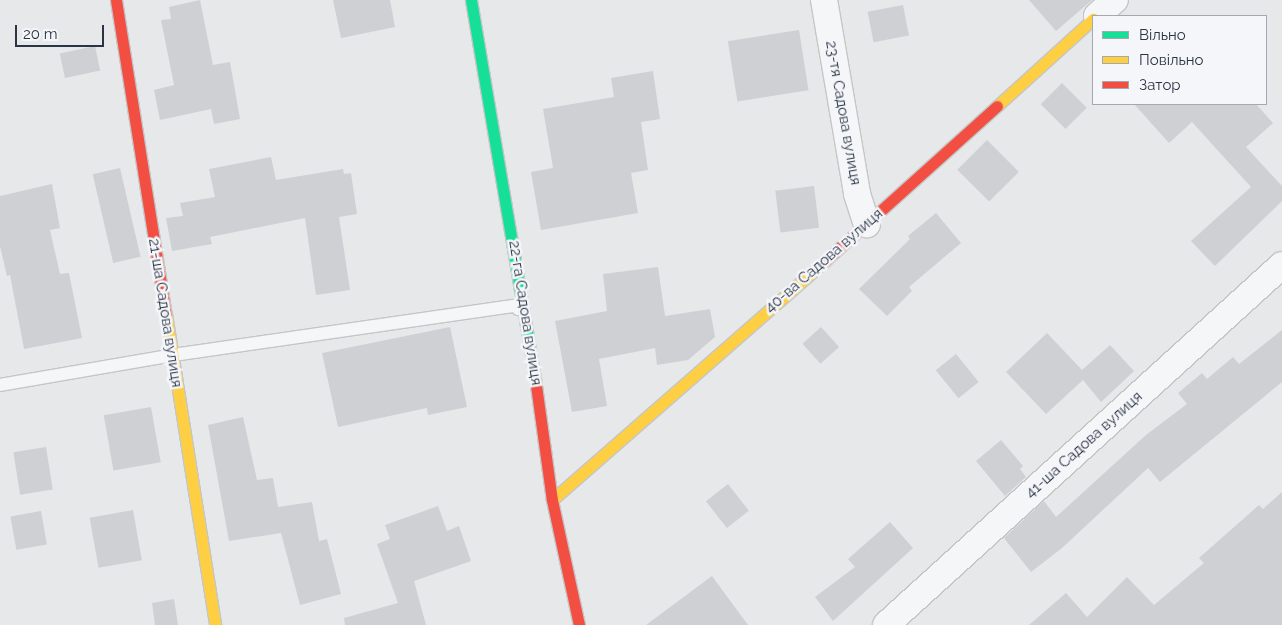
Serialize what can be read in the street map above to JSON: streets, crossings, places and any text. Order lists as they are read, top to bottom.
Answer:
{
  "streets": {
    "street": [
      "23-тя Садова вулиця",
      "40-ва Садова вулиця",
      "21-ша Садова вулиця",
      "22-га Садова вулиця",
      "41-ша Садова вулиця"
    ]
  },
  "crossings": [
    ["23-тя Садова вулиця", "40-ва Садова вулиця"],
    ["40-ва Садова вулиця", "22-га Садова вулиця"]
  ],
  "legend": ["Вільно", "Повільно", "Затор"],
  "scale_bar": "20 m"
}
